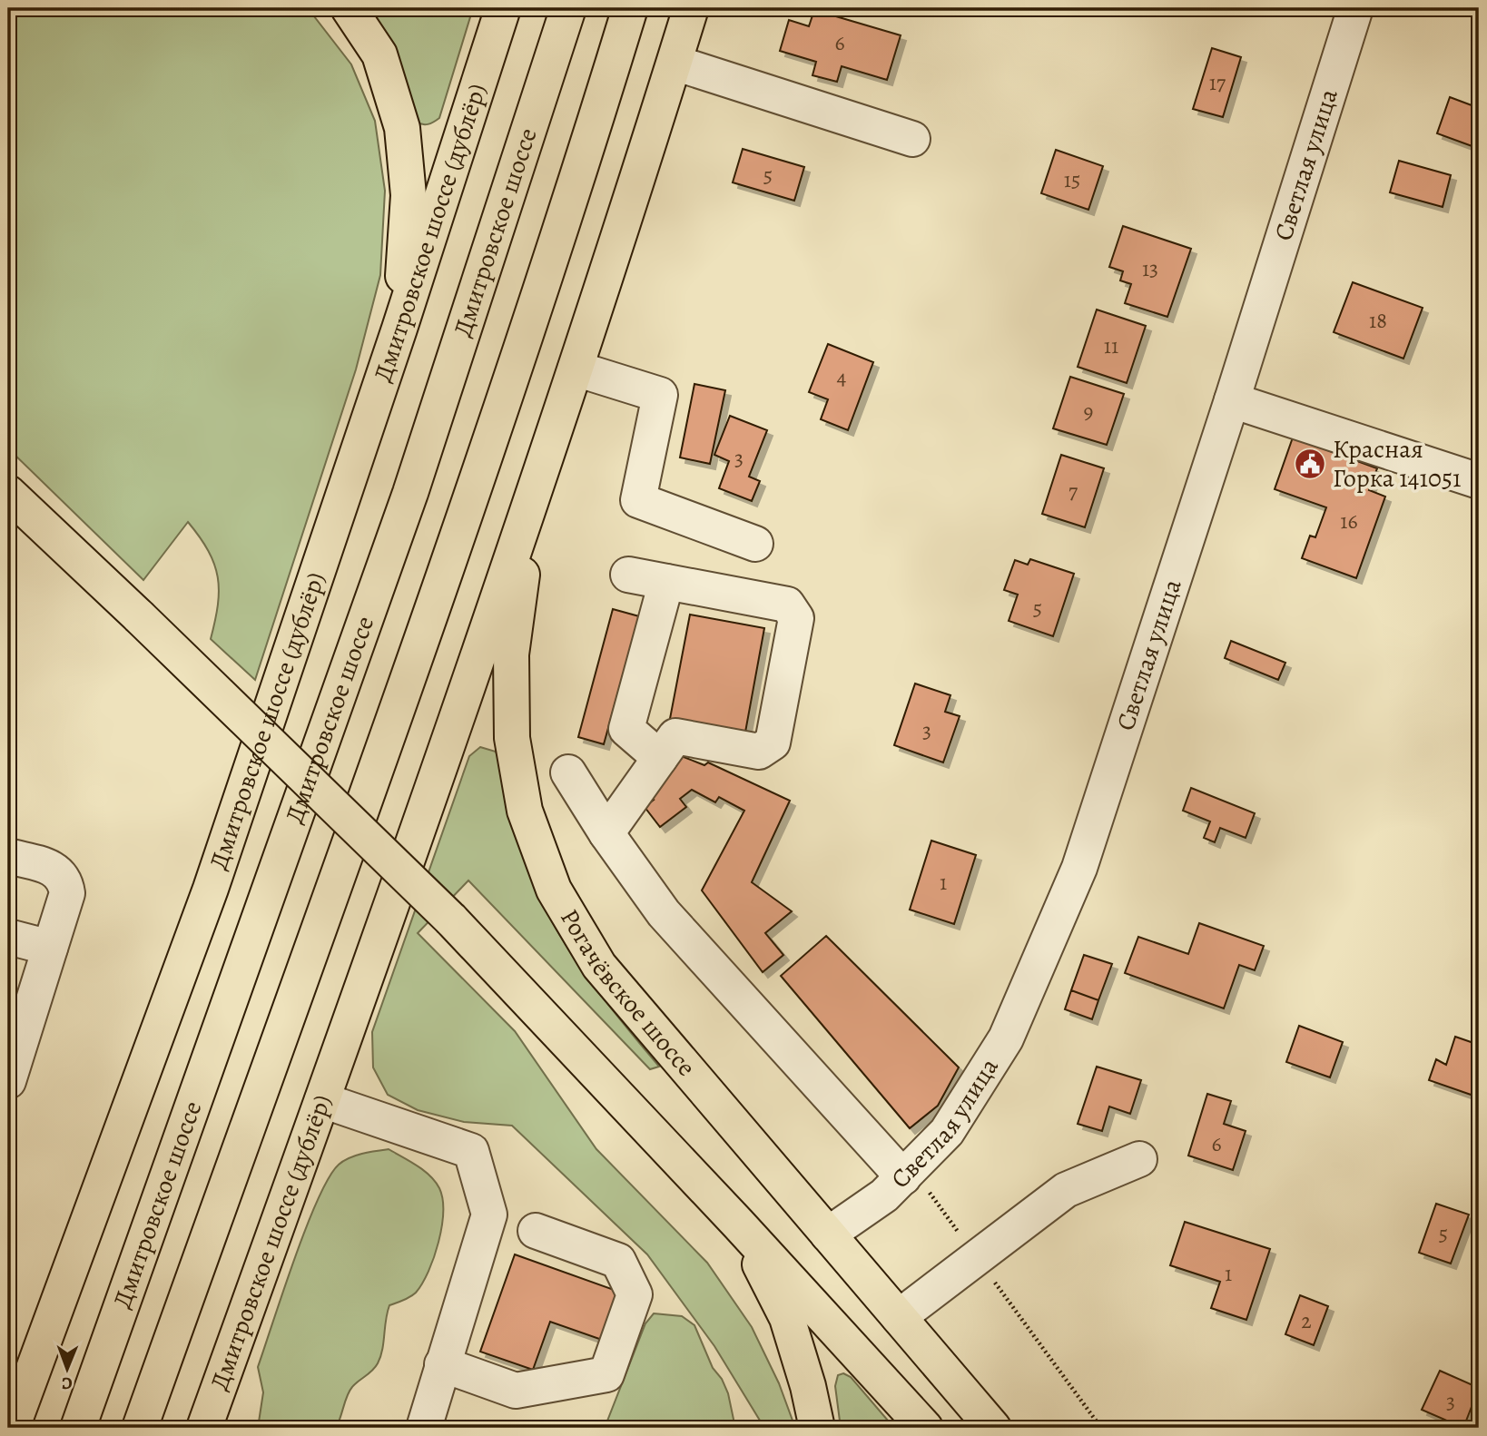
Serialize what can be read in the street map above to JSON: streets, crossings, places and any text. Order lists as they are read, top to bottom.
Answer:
{
  "streets": {
    "main road": ["Дмитровское шоссе (дублёр)", "Дмитровское шоссе", "Рогачёвское шоссе"],
    "street": ["Светлая улица"]
  },
  "crossings": [
    ["Светлая улица", "Рогачёвское шоссе"],
    ["Дмитровское шоссе (дублёр)", "Рогачёвское шоссе"]
  ],
  "places": {
    "public building": ["Красная Горка 141051"]
  },
  "house_numbers": [
    "6",
    "17",
    "5",
    "15",
    "13",
    "18",
    "11",
    "4",
    "9",
    "3",
    "7",
    "16",
    "5",
    "3",
    "1",
    "6",
    "5",
    "1",
    "2",
    "3"
  ],
  "north": "bottom"
}
